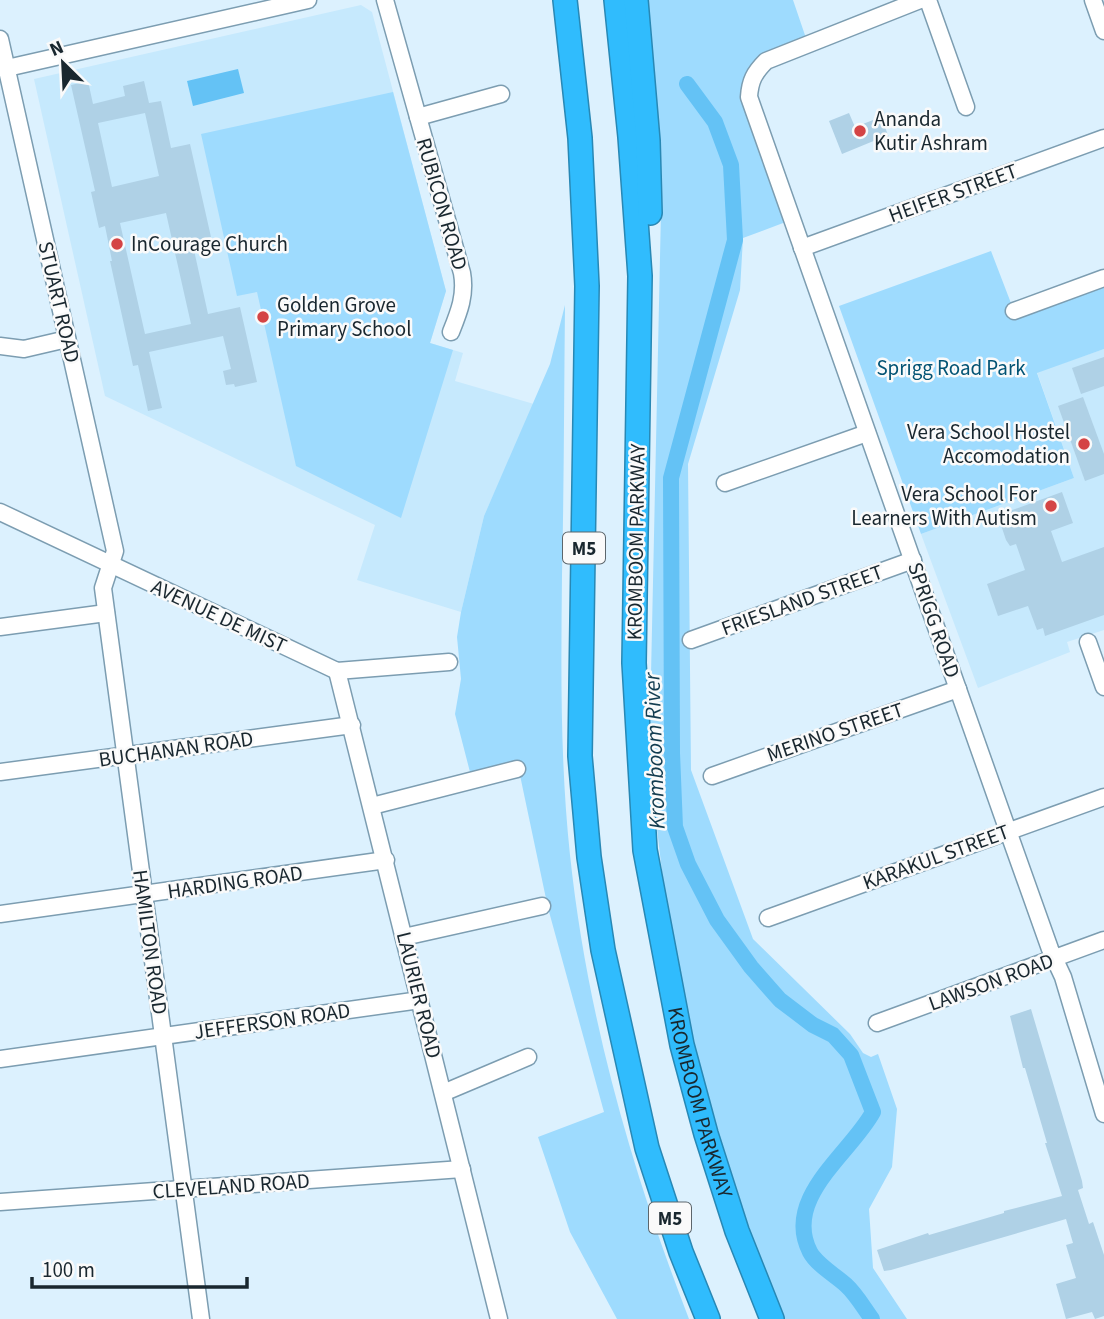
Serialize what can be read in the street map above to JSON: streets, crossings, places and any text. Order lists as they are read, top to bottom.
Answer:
{
  "streets": {
    "highway": ["KROMBOOM PARKWAY", "M5"],
    "street": [
      "HEIFER STREET",
      "RUBICON ROAD",
      "STUART ROAD",
      "FRIESLAND STREET",
      "AVENUE DE MIST",
      "SPRIGG ROAD",
      "MERINO STREET",
      "BUCHANAN ROAD",
      "KARAKUL STREET",
      "HARDING ROAD",
      "HAMILTON ROAD",
      "LAWSON ROAD",
      "LAURIER ROAD",
      "JEFFERSON ROAD",
      "CLEVELAND ROAD"
    ]
  },
  "crossings": [
    ["HEIFER STREET", "SPRIGG ROAD"],
    ["STUART ROAD", "AVENUE DE MIST"],
    ["STUART ROAD", "HAMILTON ROAD"],
    ["FRIESLAND STREET", "SPRIGG ROAD"],
    ["AVENUE DE MIST", "HAMILTON ROAD"],
    ["AVENUE DE MIST", "LAURIER ROAD"],
    ["SPRIGG ROAD", "MERINO STREET"],
    ["SPRIGG ROAD", "KARAKUL STREET"],
    ["SPRIGG ROAD", "LAWSON ROAD"],
    ["BUCHANAN ROAD", "HAMILTON ROAD"],
    ["BUCHANAN ROAD", "LAURIER ROAD"],
    ["HARDING ROAD", "HAMILTON ROAD"],
    ["HARDING ROAD", "LAURIER ROAD"],
    ["HAMILTON ROAD", "JEFFERSON ROAD"],
    ["HAMILTON ROAD", "CLEVELAND ROAD"],
    ["LAURIER ROAD", "JEFFERSON ROAD"],
    ["LAURIER ROAD", "CLEVELAND ROAD"]
  ],
  "water": ["Kromboom River"],
  "parks": ["Sprigg Road Park"],
  "places": [
    "Ananda Kutir Ashram",
    "InCourage Church",
    "Golden Grove Primary School",
    "Vera School Hostel Accomodation",
    "Vera School For Learners With Autism"
  ],
  "scale_bar": "100 m",
  "north": "top left"
}
